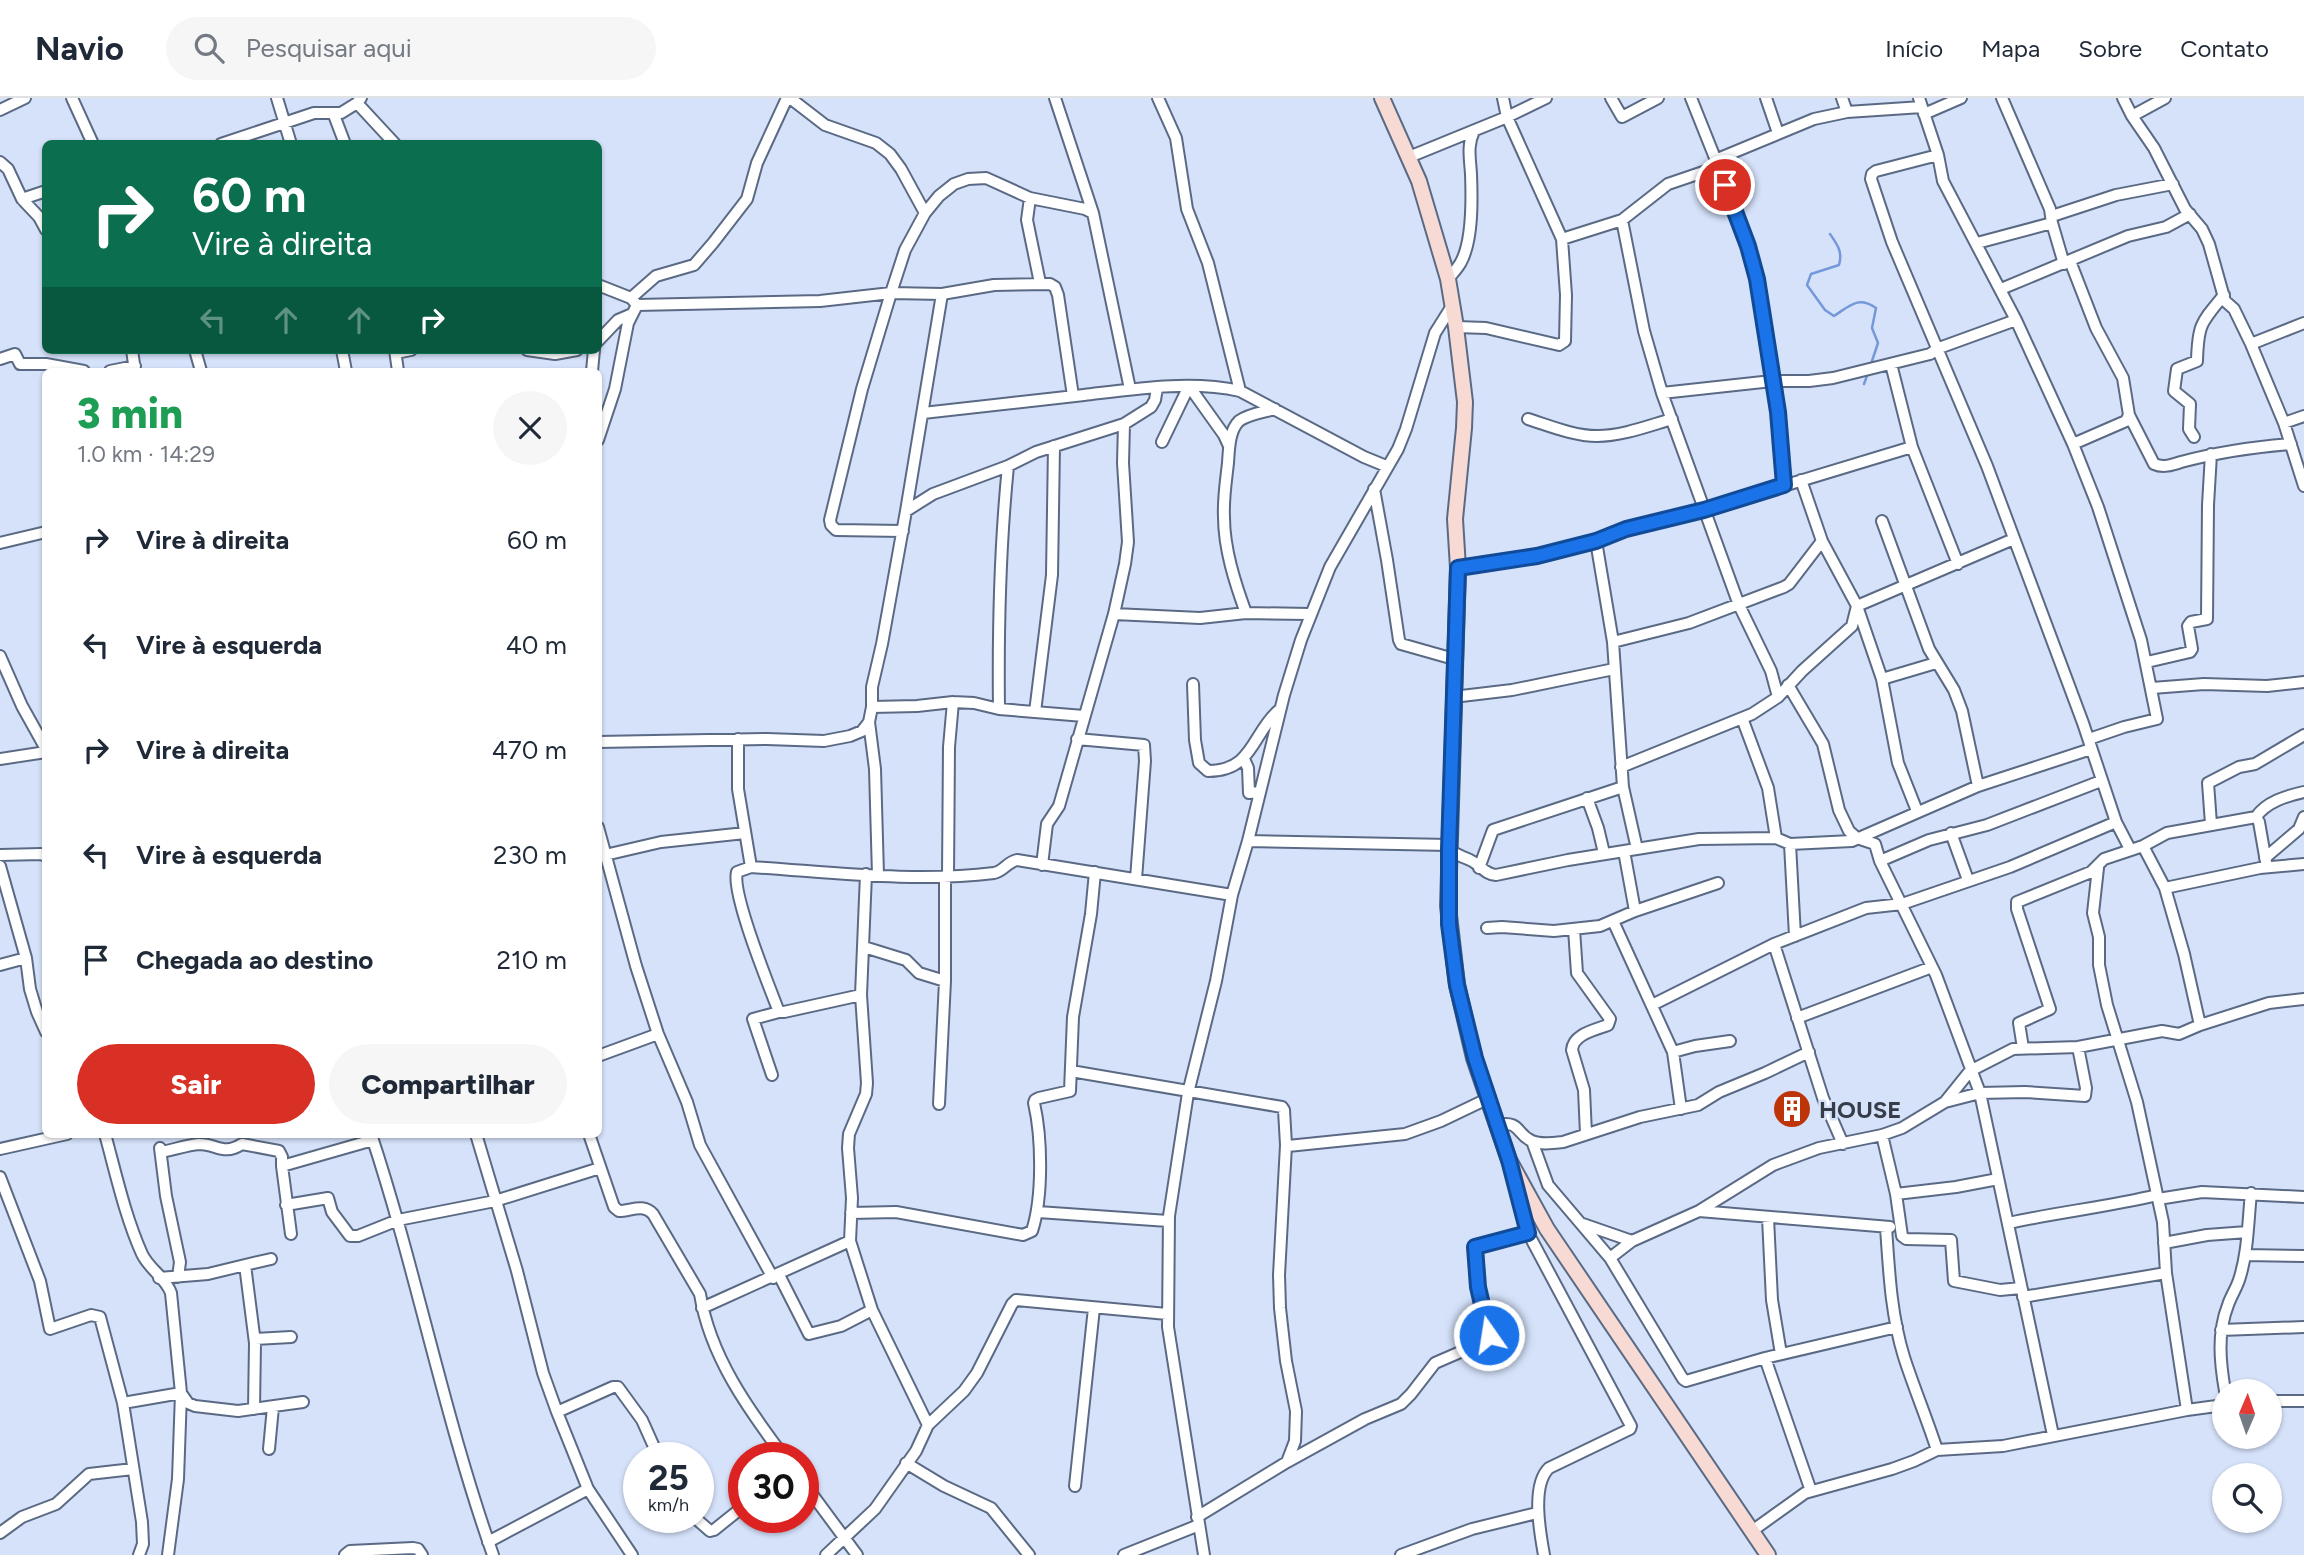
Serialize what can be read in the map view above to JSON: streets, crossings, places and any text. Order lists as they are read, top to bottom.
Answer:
{
  "places": {
    "building": ["HOUSE"]
  },
  "north": "top",
  "page": {
    "header": "Navio",
    "search": "Pesquisar aqui",
    "nav": [
      "Início",
      "Mapa",
      "Sobre",
      "Contato"
    ],
    "turn": ["60 m", "Vire à direita"],
    "heading": ["3 min", "1.0 km · 14:29"],
    "list": [
      {
        "name": "Vire à direita",
        "value": "60 m"
      },
      {
        "name": "Vire à esquerda",
        "value": "40 m"
      },
      {
        "name": "Vire à direita",
        "value": "470 m"
      },
      {
        "name": "Vire à esquerda",
        "value": "230 m"
      },
      {
        "name": "Chegada ao destino",
        "value": "210 m"
      }
    ],
    "buttons": ["Sair", "Compartilhar"],
    "speed": "25 km/h",
    "limit": "30"
  }
}
